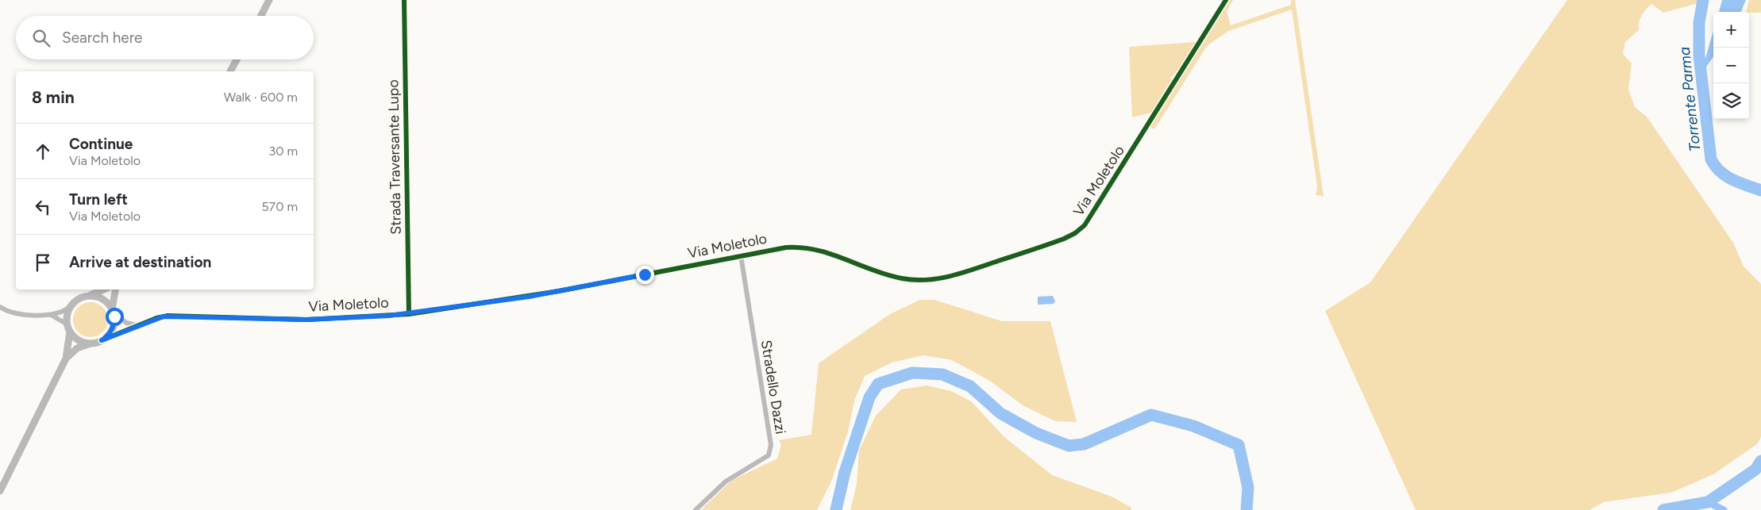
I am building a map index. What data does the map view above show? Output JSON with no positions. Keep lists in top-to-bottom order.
{
  "streets": {
    "street": ["Strada Traversante Lupo", "Via Moletolo", "Stradello Dazzi"]
  },
  "crossings": [
    ["Strada Traversante Lupo", "Via Moletolo"],
    ["Via Moletolo", "Stradello Dazzi"]
  ],
  "water": ["Torrente Parma"],
  "page": {
    "map_buttons": ["+", "−"],
    "search": "Search here",
    "heading": ["8 min", "Walk · 600 m"],
    "list": [
      ["Continue", "Via Moletolo", "30 m"],
      ["Turn left", "Via Moletolo", "570 m"],
      "Arrive at destination"
    ]
  }
}
